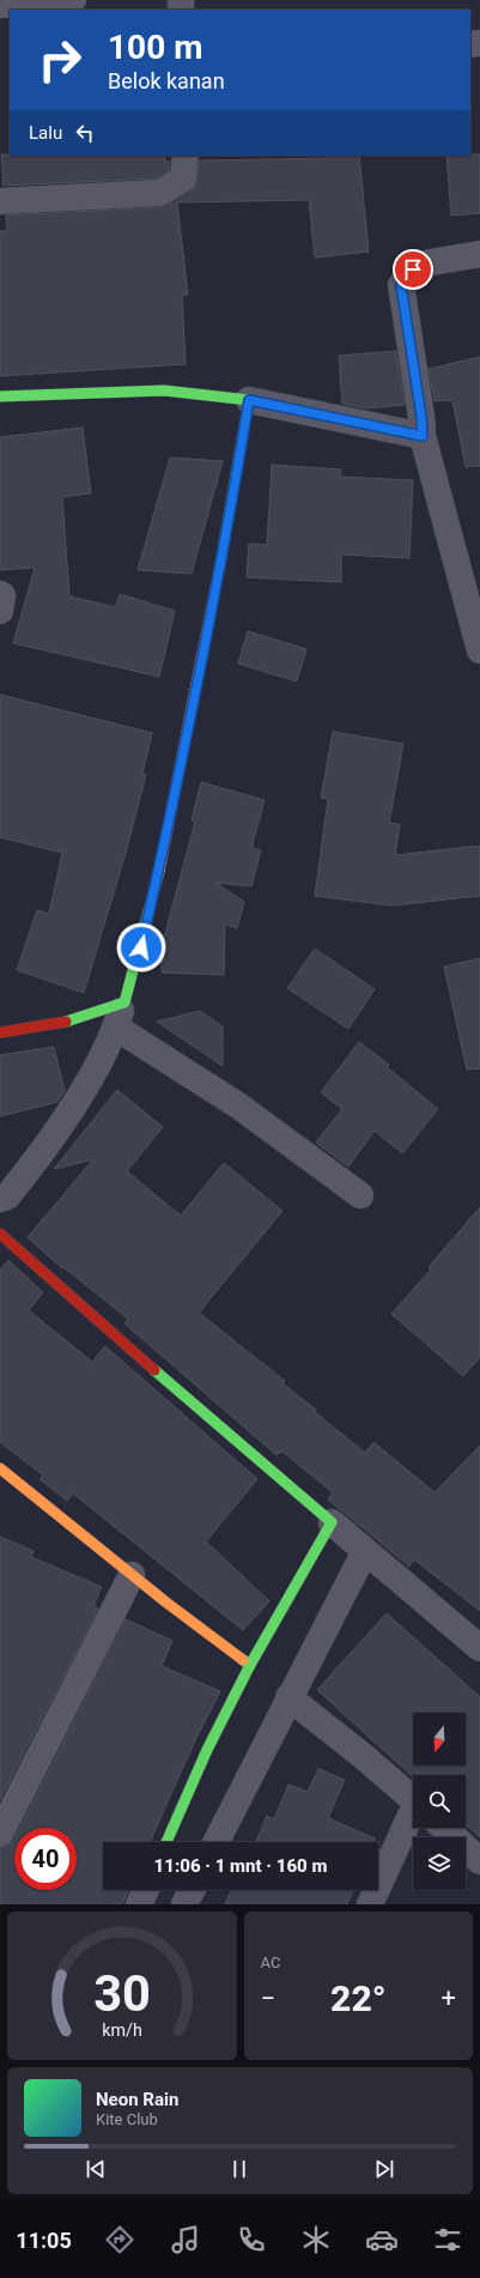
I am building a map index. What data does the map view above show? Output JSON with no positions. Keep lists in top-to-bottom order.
{
  "north": "bottom",
  "page": {
    "turn": ["100 m", "Belok kanan"],
    "then": "Lalu",
    "limit": "40",
    "trip": "11:06 · 1 mnt · 160 m",
    "tile": "AC",
    "heat": ["−", "22°", "+"],
    "song": ["Neon Rain", "Kite Club"],
    "tabs": "11:05",
    "gauge": ["30", "km/h"]
  }
}
